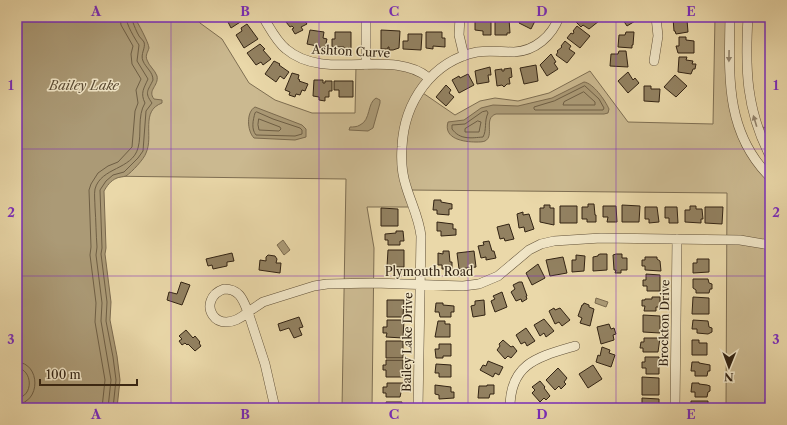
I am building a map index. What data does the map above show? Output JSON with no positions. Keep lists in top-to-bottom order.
{
  "streets": {
    "street": [
      "Ashton Curve",
      "Plymouth Road",
      "Brockton Drive",
      "Bailey Lake Drive"
    ]
  },
  "crossings": [
    ["Ashton Curve", "Bailey Lake Drive"],
    ["Plymouth Road", "Brockton Drive"],
    ["Plymouth Road", "Bailey Lake Drive"]
  ],
  "water": ["Bailey Lake"],
  "scale_bar": "100 m",
  "north": "bottom",
  "grid": {
    "columns": [
      "A",
      "B",
      "C",
      "D",
      "E"
    ],
    "rows": ["1", "2", "3"]
  }
}
